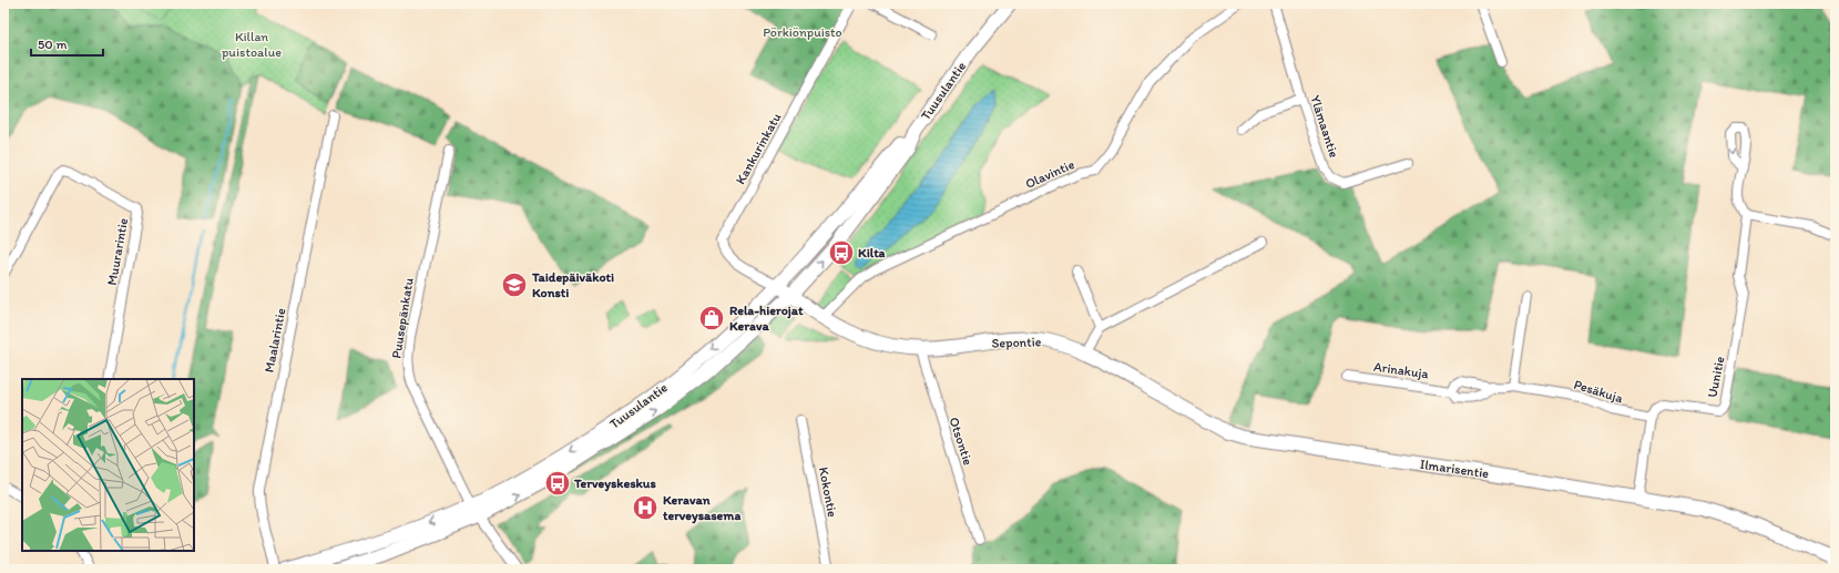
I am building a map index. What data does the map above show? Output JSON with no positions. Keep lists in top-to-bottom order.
{
  "streets": {
    "main road": ["Tuusulantie", "Sepontie", "Ilmarisentie"],
    "street": [
      "Ylämaantie",
      "Kankurinkatu",
      "Olavintie",
      "Muurarintie",
      "Puusepänkatu",
      "Maalarintie",
      "Arinakuja",
      "Uunitie",
      "Pesäkuja",
      "Otsontie",
      "Kokontie"
    ]
  },
  "crossings": [
    ["Tuusulantie", "Kankurinkatu"],
    ["Tuusulantie", "Puusepänkatu"],
    ["Tuusulantie", "Sepontie"],
    ["Kankurinkatu", "Sepontie"],
    ["Olavintie", "Sepontie"],
    ["Sepontie", "Otsontie"],
    ["Sepontie", "Ilmarisentie"],
    ["Arinakuja", "Pesäkuja"],
    ["Uunitie", "Pesäkuja"]
  ],
  "parks": ["Pörkiönpuisto", "Killan puistoalue"],
  "places": {
    "bus stop": ["Kilta", "Terveyskeskus"],
    "school or university": ["Taidepäiväkoti Konsti"],
    "shop": ["Rela-hierojat Kerava"],
    "hospital": ["Keravan terveysasema"]
  },
  "scale_bar": "50 m"
}
